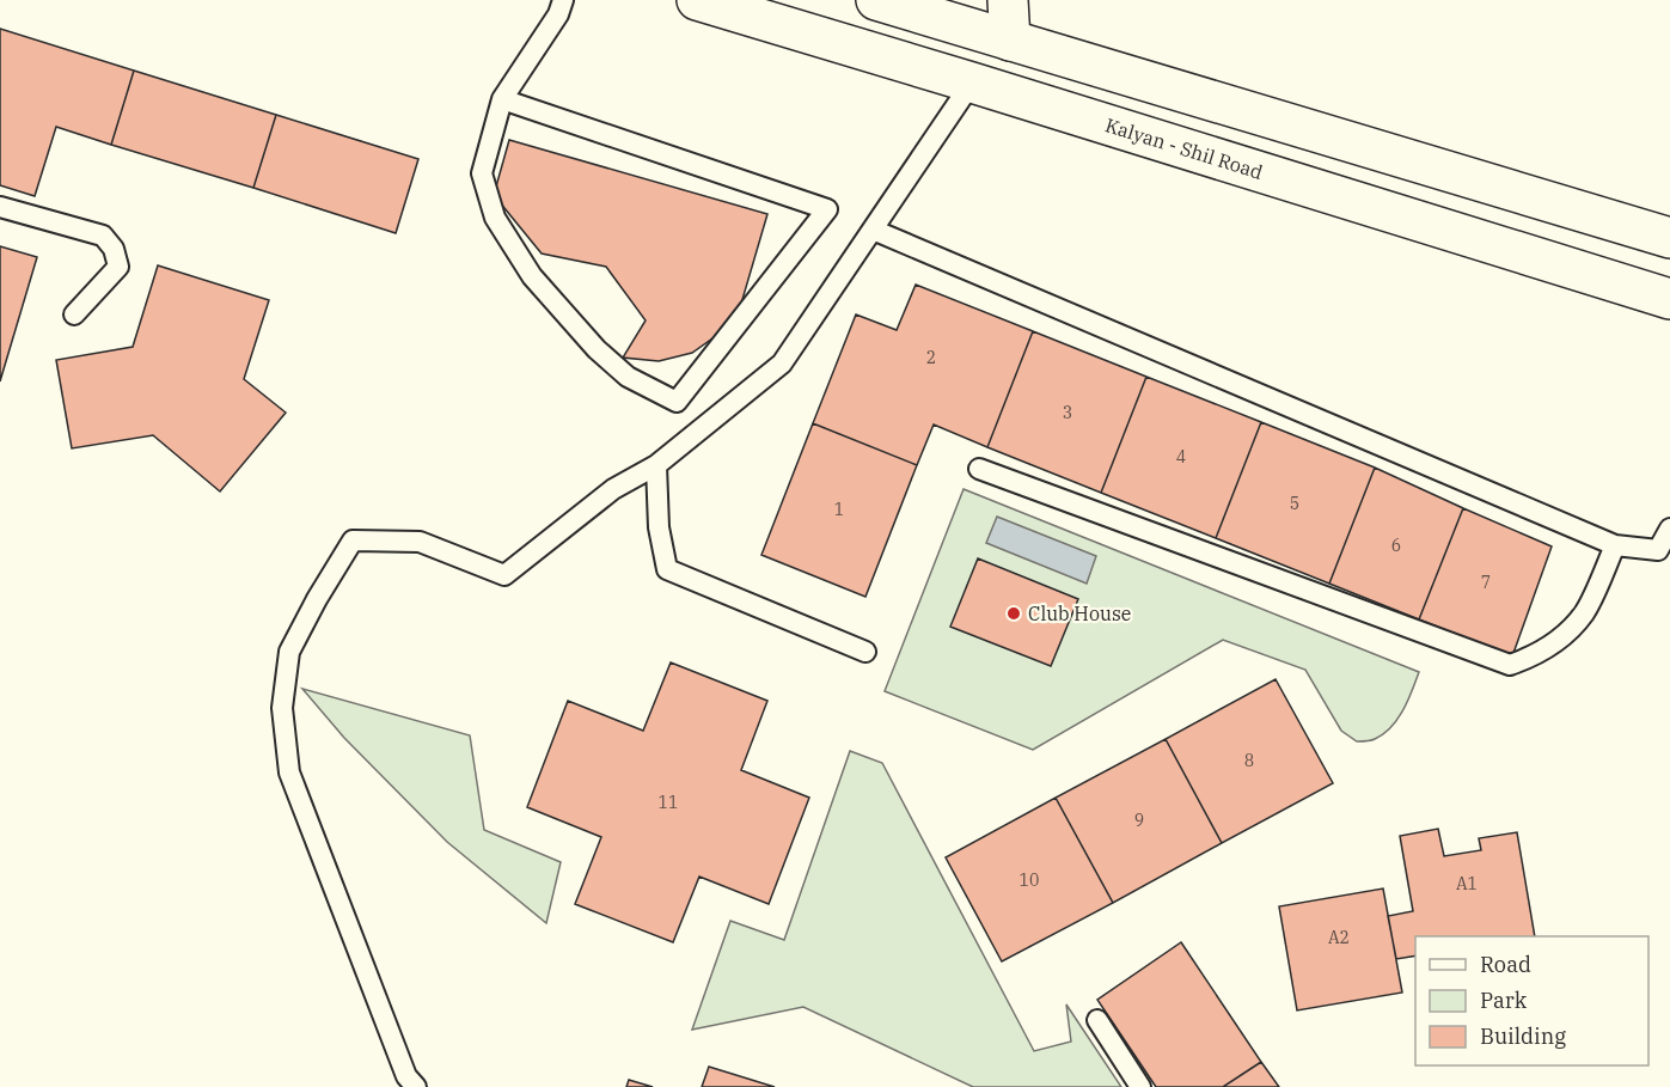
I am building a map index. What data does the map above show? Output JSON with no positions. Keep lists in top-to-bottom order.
{
  "streets": {
    "main road": ["Kalyan - Shil Road"]
  },
  "places": ["Club House"],
  "house_numbers": [
    "2",
    "3",
    "4",
    "5",
    "1",
    "6",
    "7",
    "8",
    "11",
    "9",
    "10",
    "A1",
    "A2"
  ],
  "legend": ["Road", "Park", "Building"]
}
